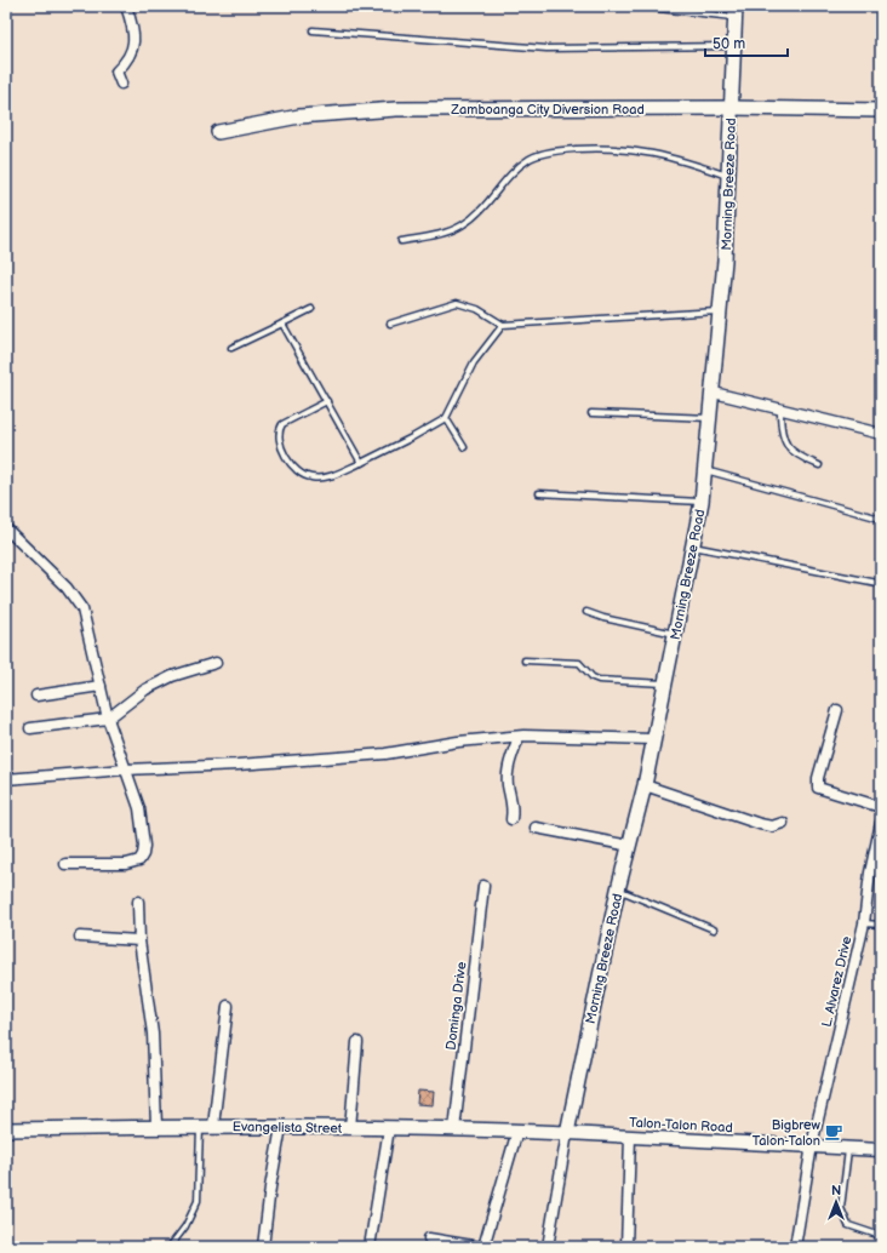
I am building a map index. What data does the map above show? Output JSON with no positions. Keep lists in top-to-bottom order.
{
  "streets": {
    "main road": ["Zamboanga City Diversion Road", "Morning Breeze Road", "Evangelista Street"],
    "street": ["L. Alvarez Drive", "Dominga Drive", "Talon-Talon Road"]
  },
  "crossings": [
    ["Zamboanga City Diversion Road", "Morning Breeze Road"],
    ["Morning Breeze Road", "Talon-Talon Road"],
    ["Morning Breeze Road", "Evangelista Street"],
    ["L. Alvarez Drive", "Talon-Talon Road"],
    ["Dominga Drive", "Evangelista Street"],
    ["Talon-Talon Road", "Evangelista Street"]
  ],
  "places": {
    "cafe": ["Bigbrew Talon-Talon"]
  },
  "scale_bar": "50 m",
  "north": "top"
}
